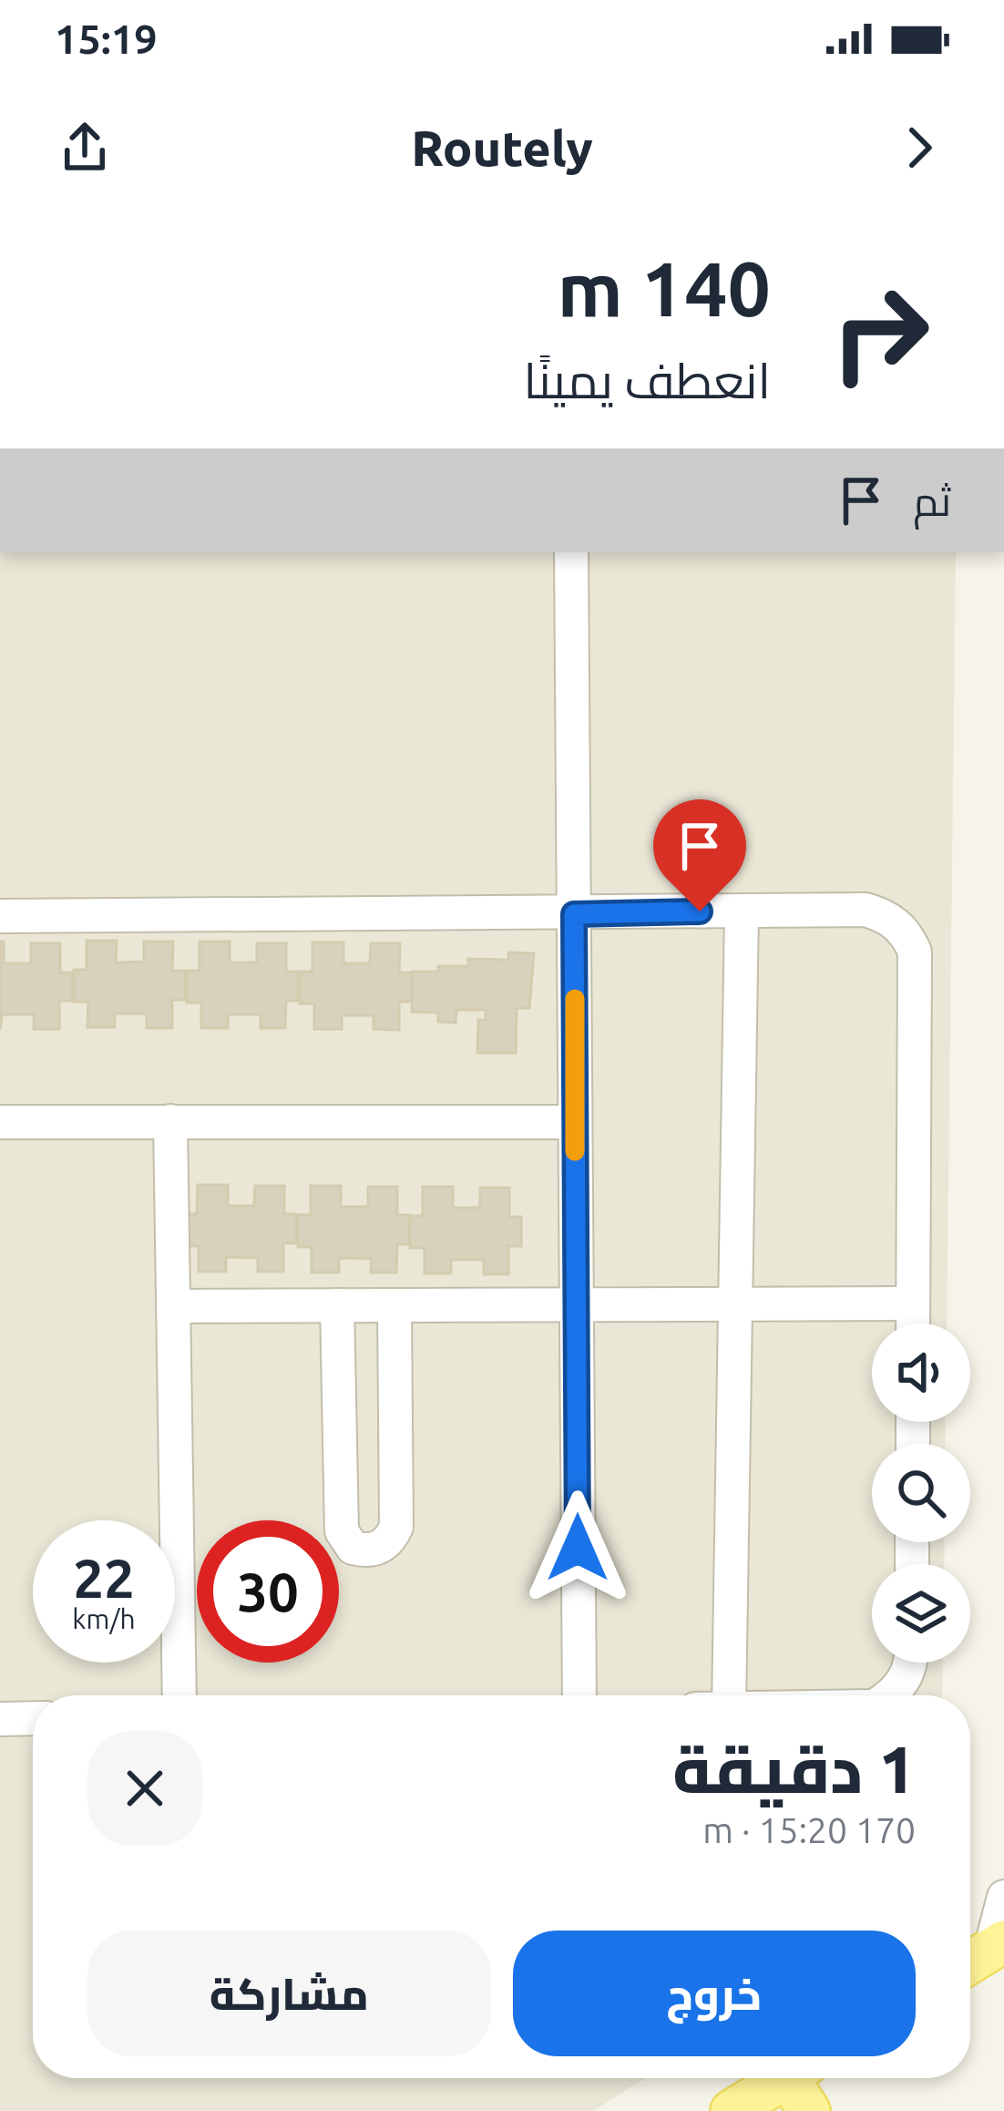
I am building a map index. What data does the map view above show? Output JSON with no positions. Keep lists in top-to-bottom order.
{
  "page": {
    "status": "15:19",
    "header": "Routely",
    "turn": ["140 m", "انعطف يمينًا"],
    "then": "ثم",
    "speed": "22 km/h",
    "limit": "30",
    "heading": ["1 دقيقة", "170 m · 15:20"],
    "buttons": ["خروج", "مشاركة"]
  }
}
